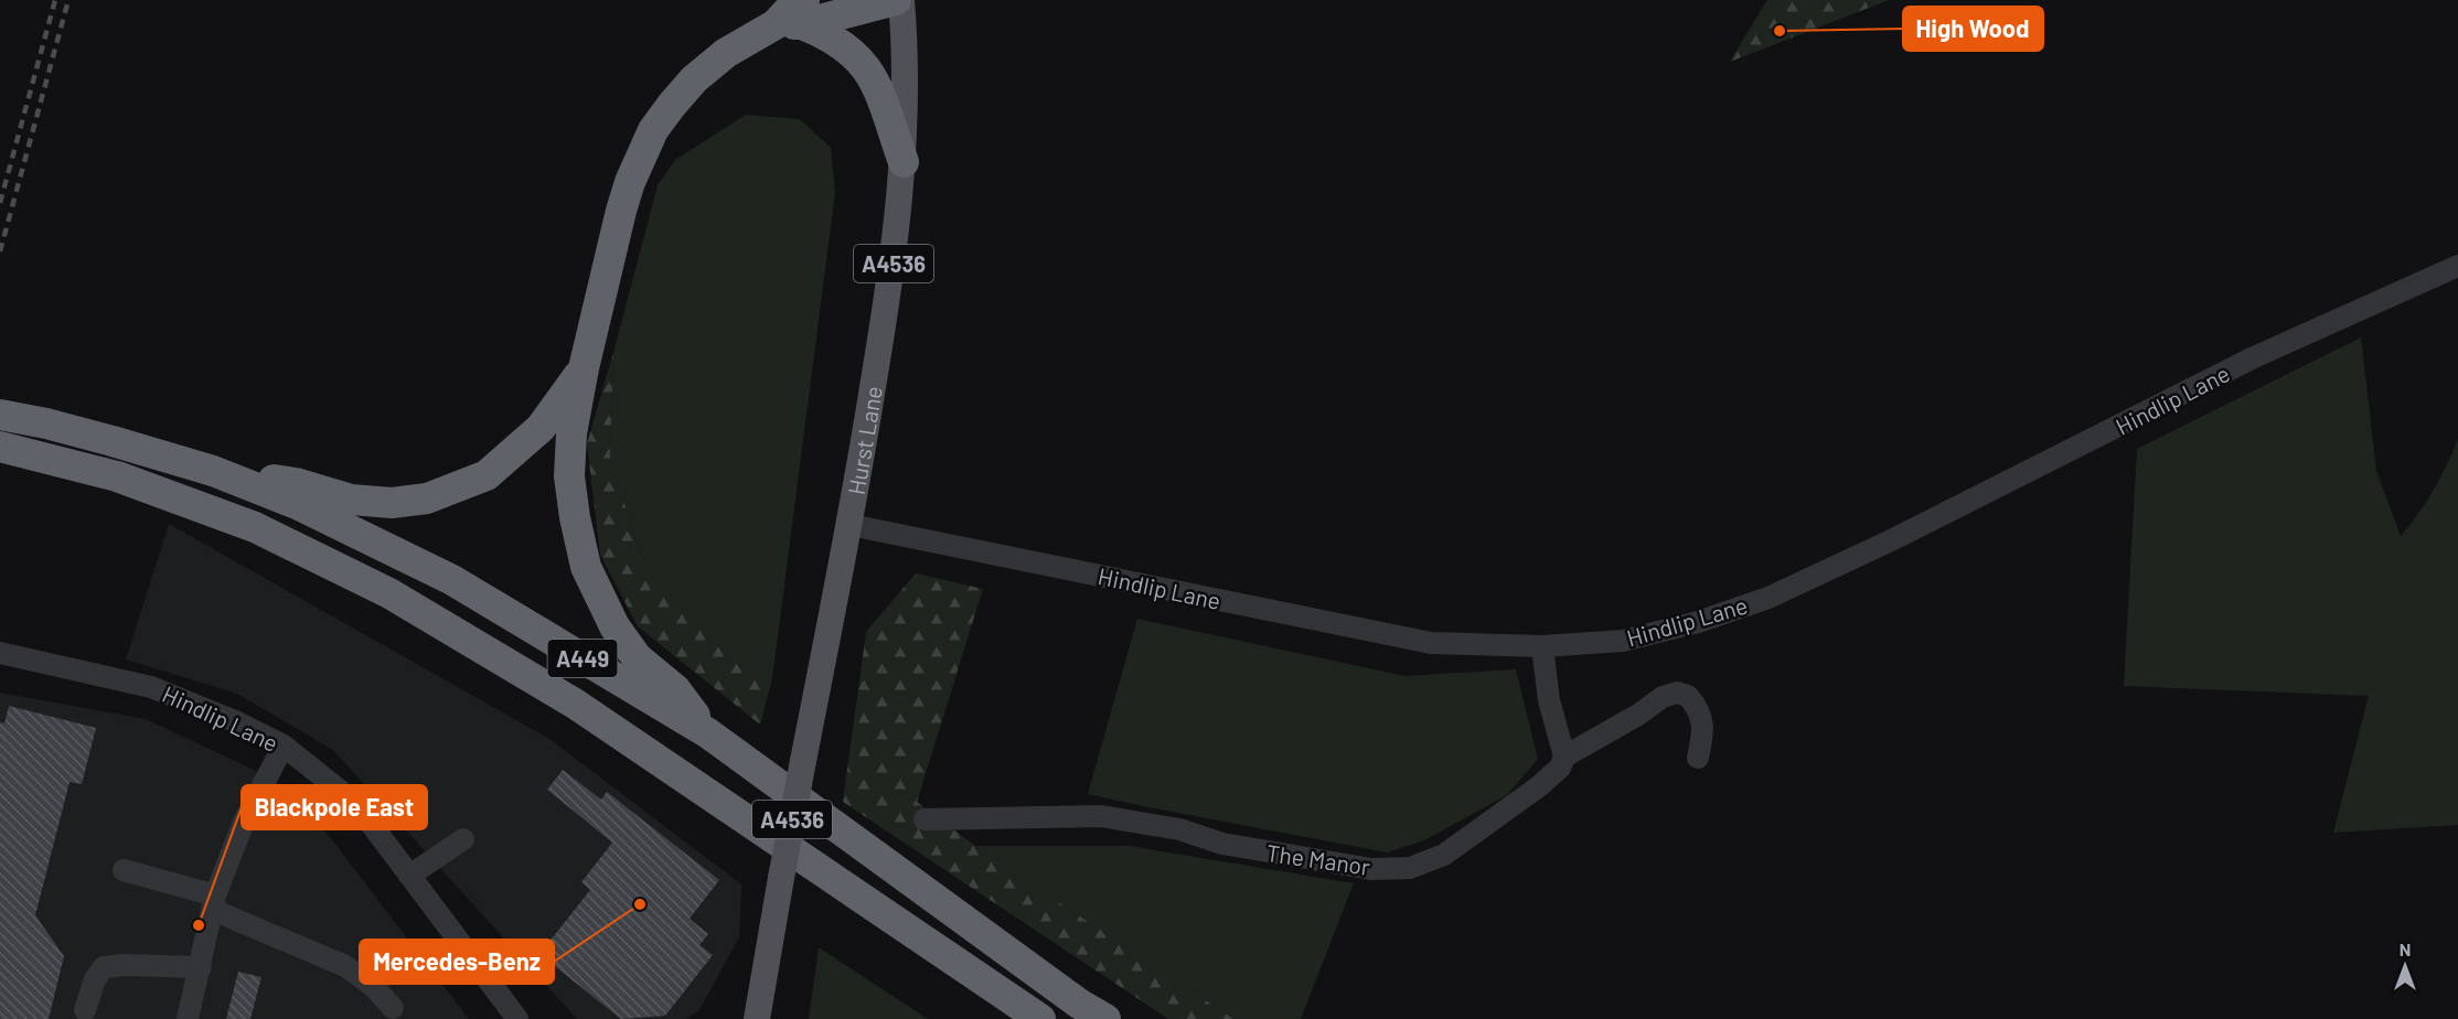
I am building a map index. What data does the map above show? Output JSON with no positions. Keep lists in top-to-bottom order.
{
  "streets": {
    "highway": ["A449"],
    "main road": ["A4536", "Hurst Lane"],
    "street": ["Hindlip Lane", "The Manor"]
  },
  "crossings": [
    ["Hindlip Lane", "Hurst Lane"]
  ],
  "places": ["High Wood", "Mercedes-Benz", "Blackpole East"],
  "north": "top"
}
